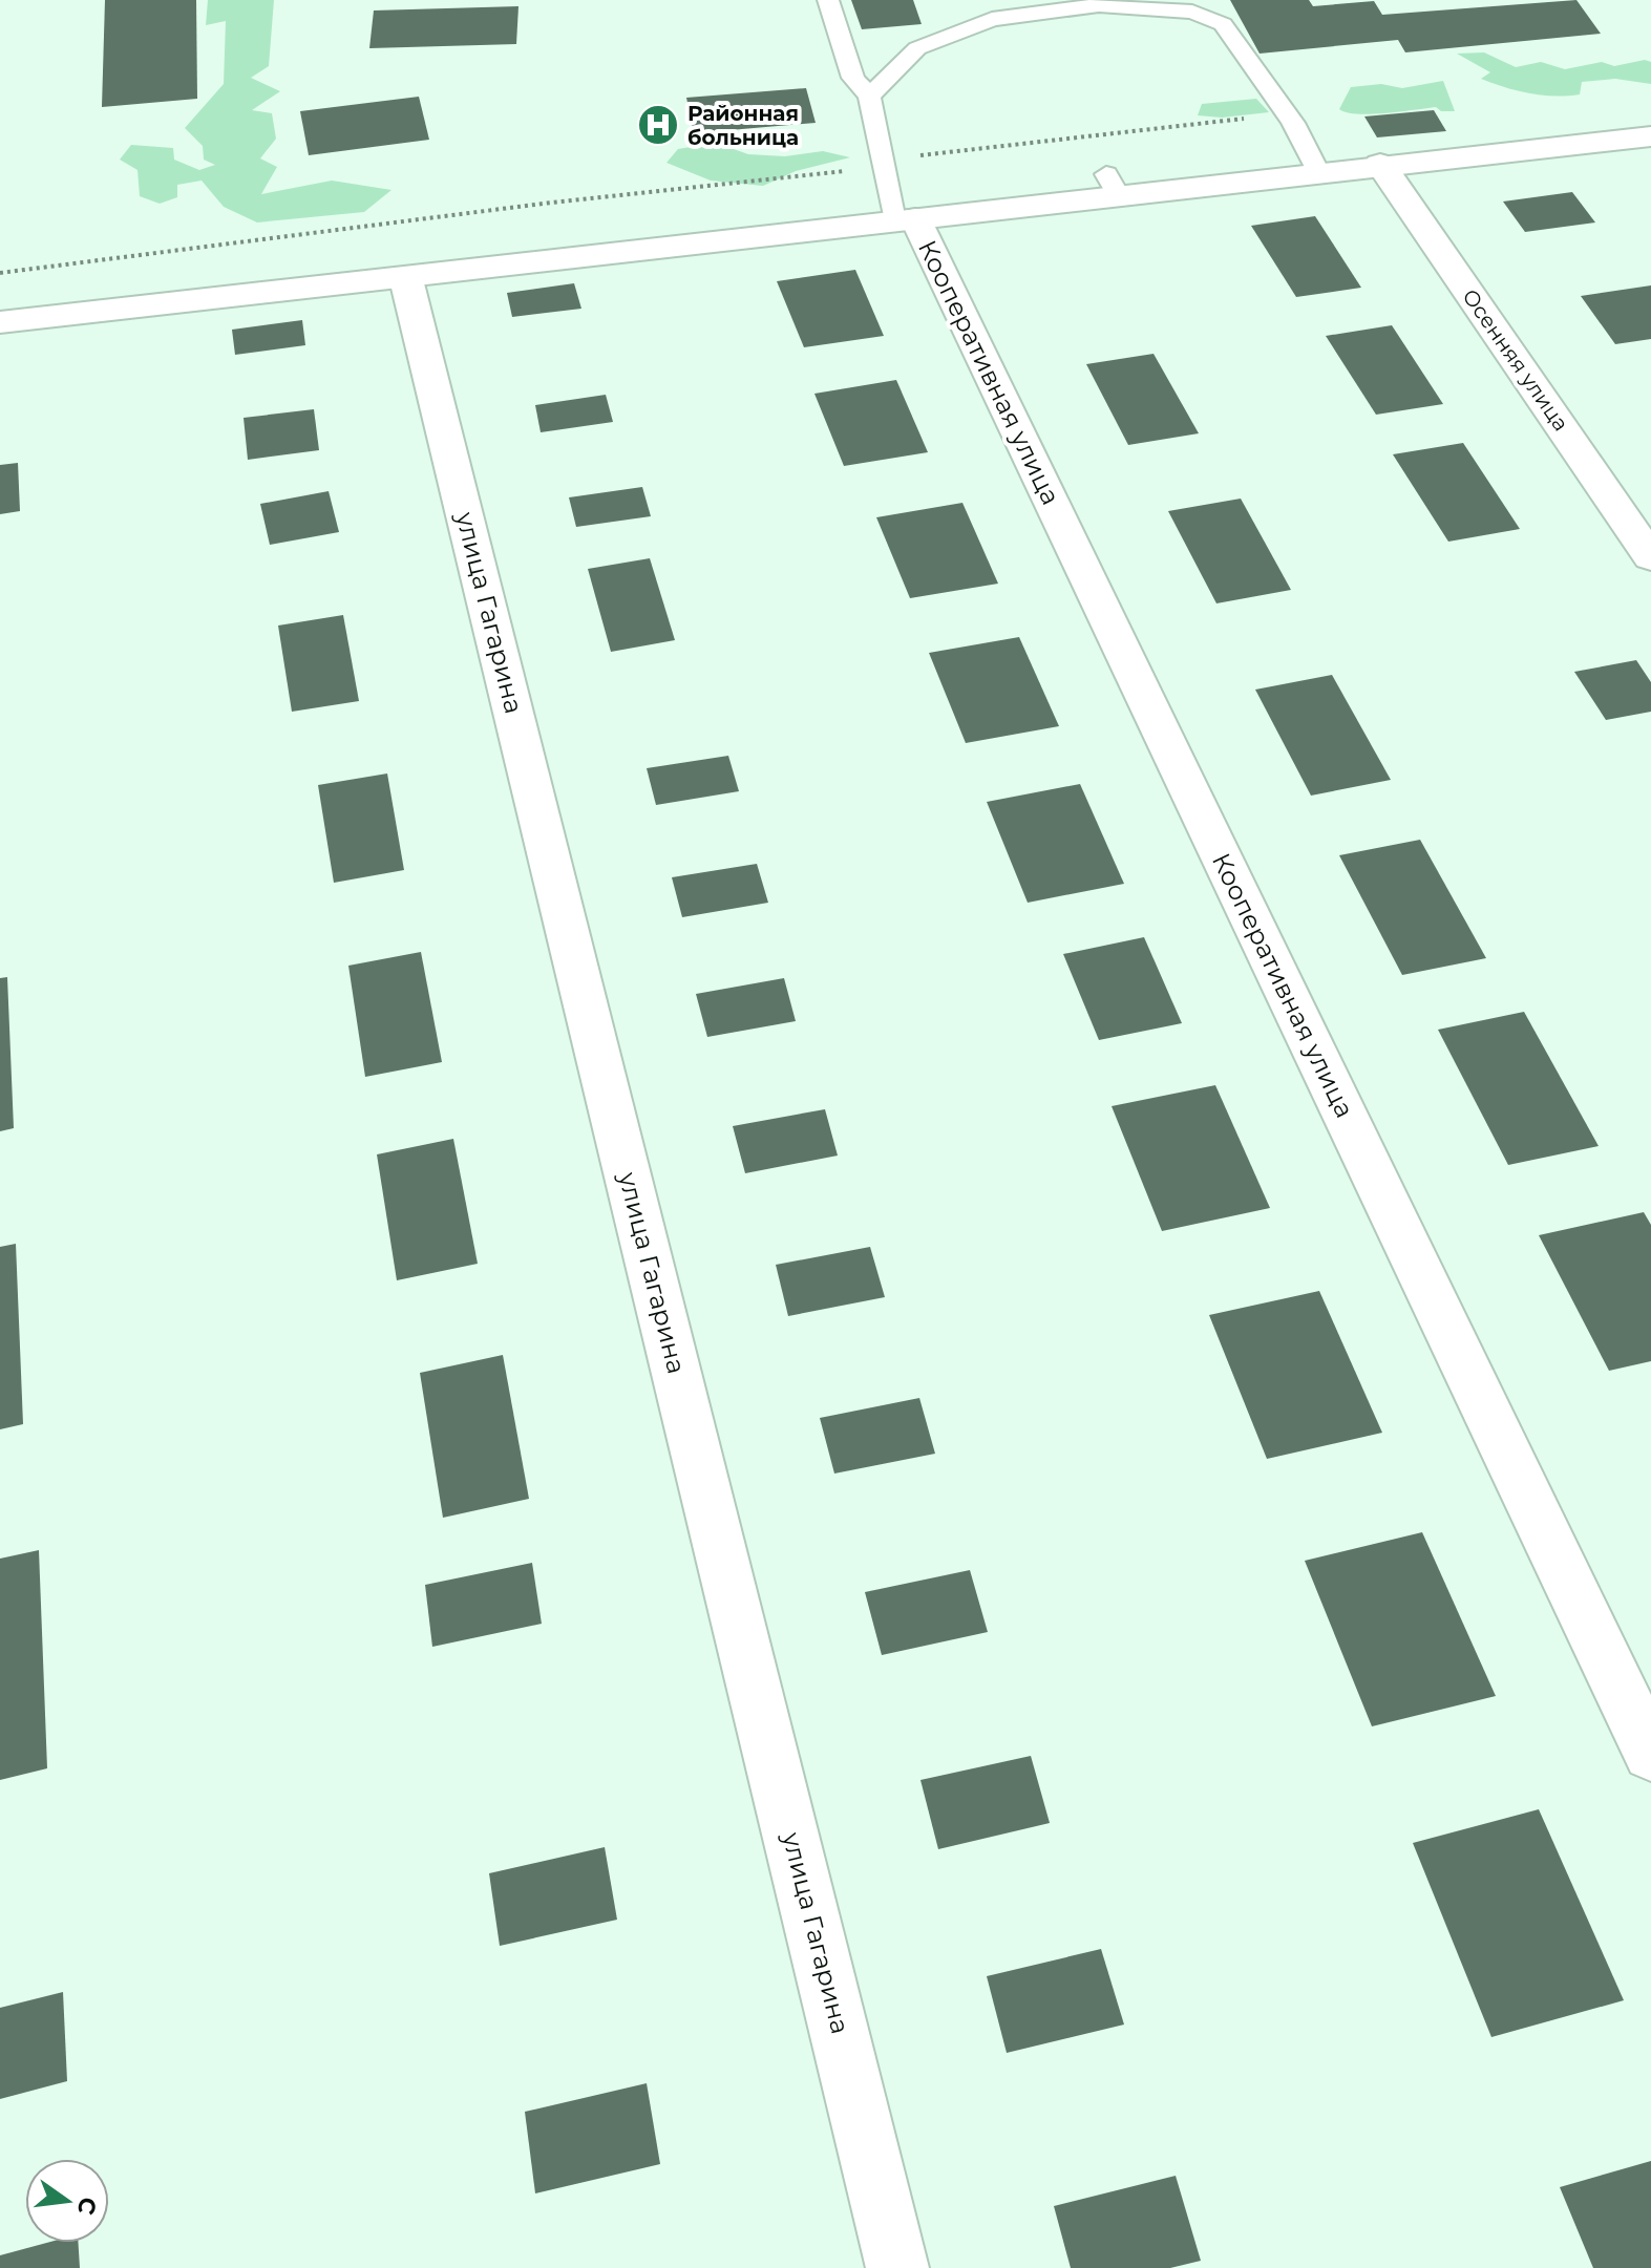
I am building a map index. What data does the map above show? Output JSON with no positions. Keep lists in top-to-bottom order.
{
  "streets": {
    "street": ["Осенняя улица", "Кооперативная улица", "улица Гагарина"]
  },
  "places": {
    "hospital": ["Районная больница"]
  },
  "north": "right"
}
